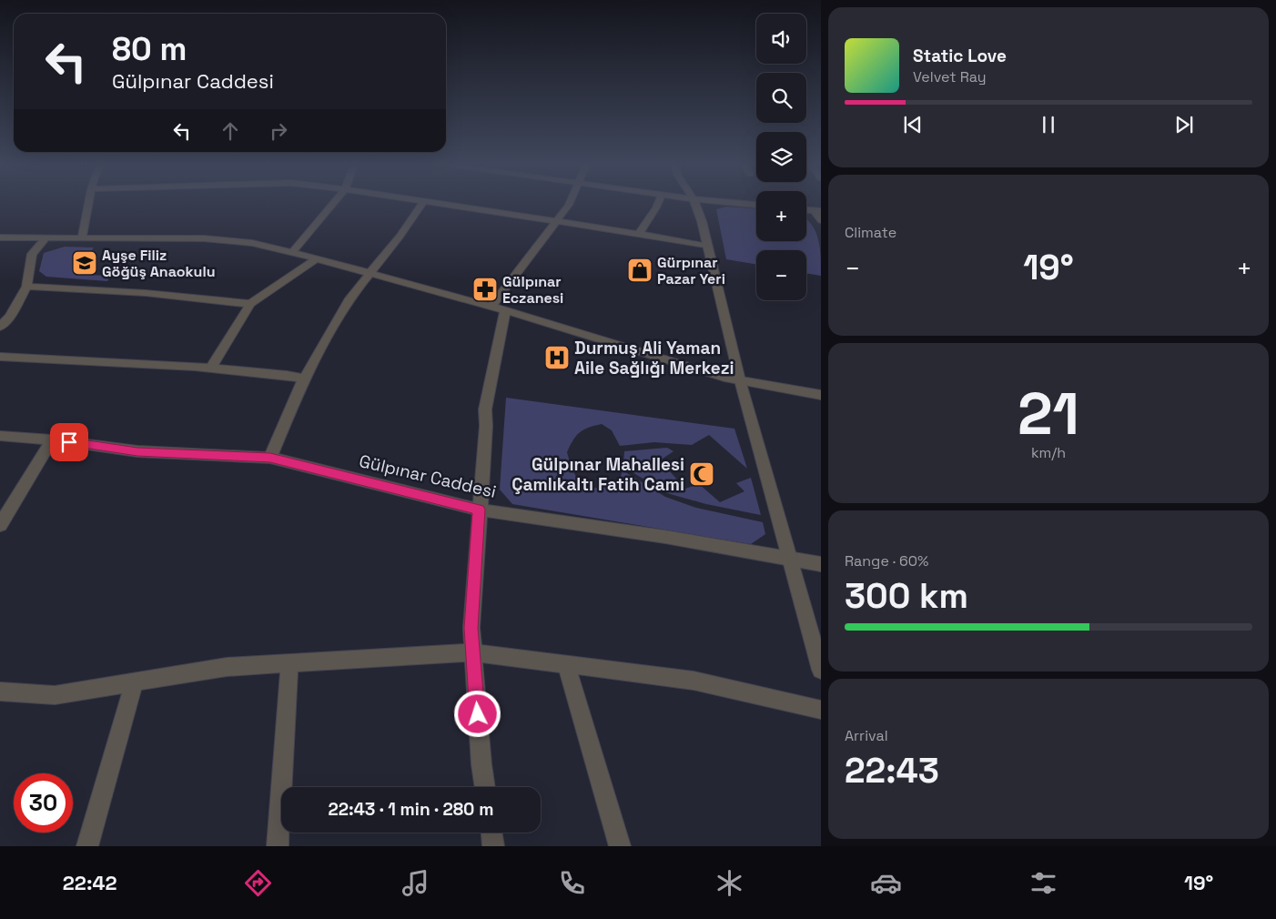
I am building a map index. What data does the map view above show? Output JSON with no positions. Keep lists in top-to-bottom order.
{
  "streets": {
    "street": ["Gülpınar Caddesi"]
  },
  "places": {
    "school or university": ["Ayşe Filiz Göğüş Anaokulu"],
    "shop": ["Gürpınar Pazar Yeri"],
    "pharmacy": ["Gülpınar Eczanesi"],
    "hospital": ["Durmuş Ali Yaman Aile Sağlığı Merkezi"],
    "mosque": ["Gülpınar Mahallesi Çamlıkaltı Fatih Cami"]
  },
  "page": {
    "map_buttons": ["+", "−"],
    "turn": ["80 m", "Gülpınar Caddesi"],
    "song": ["Static Love", "Velvet Ray"],
    "tile": [
      "Climate",
      ["21", "km/h"],
      ["Range · 60%", "300 km"],
      ["Arrival", "22:43"]
    ],
    "heat": ["−", "19°", "+"],
    "limit": "30",
    "trip": "22:43 · 1 min · 280 m",
    "tabs": ["22:42", "19°"]
  }
}
